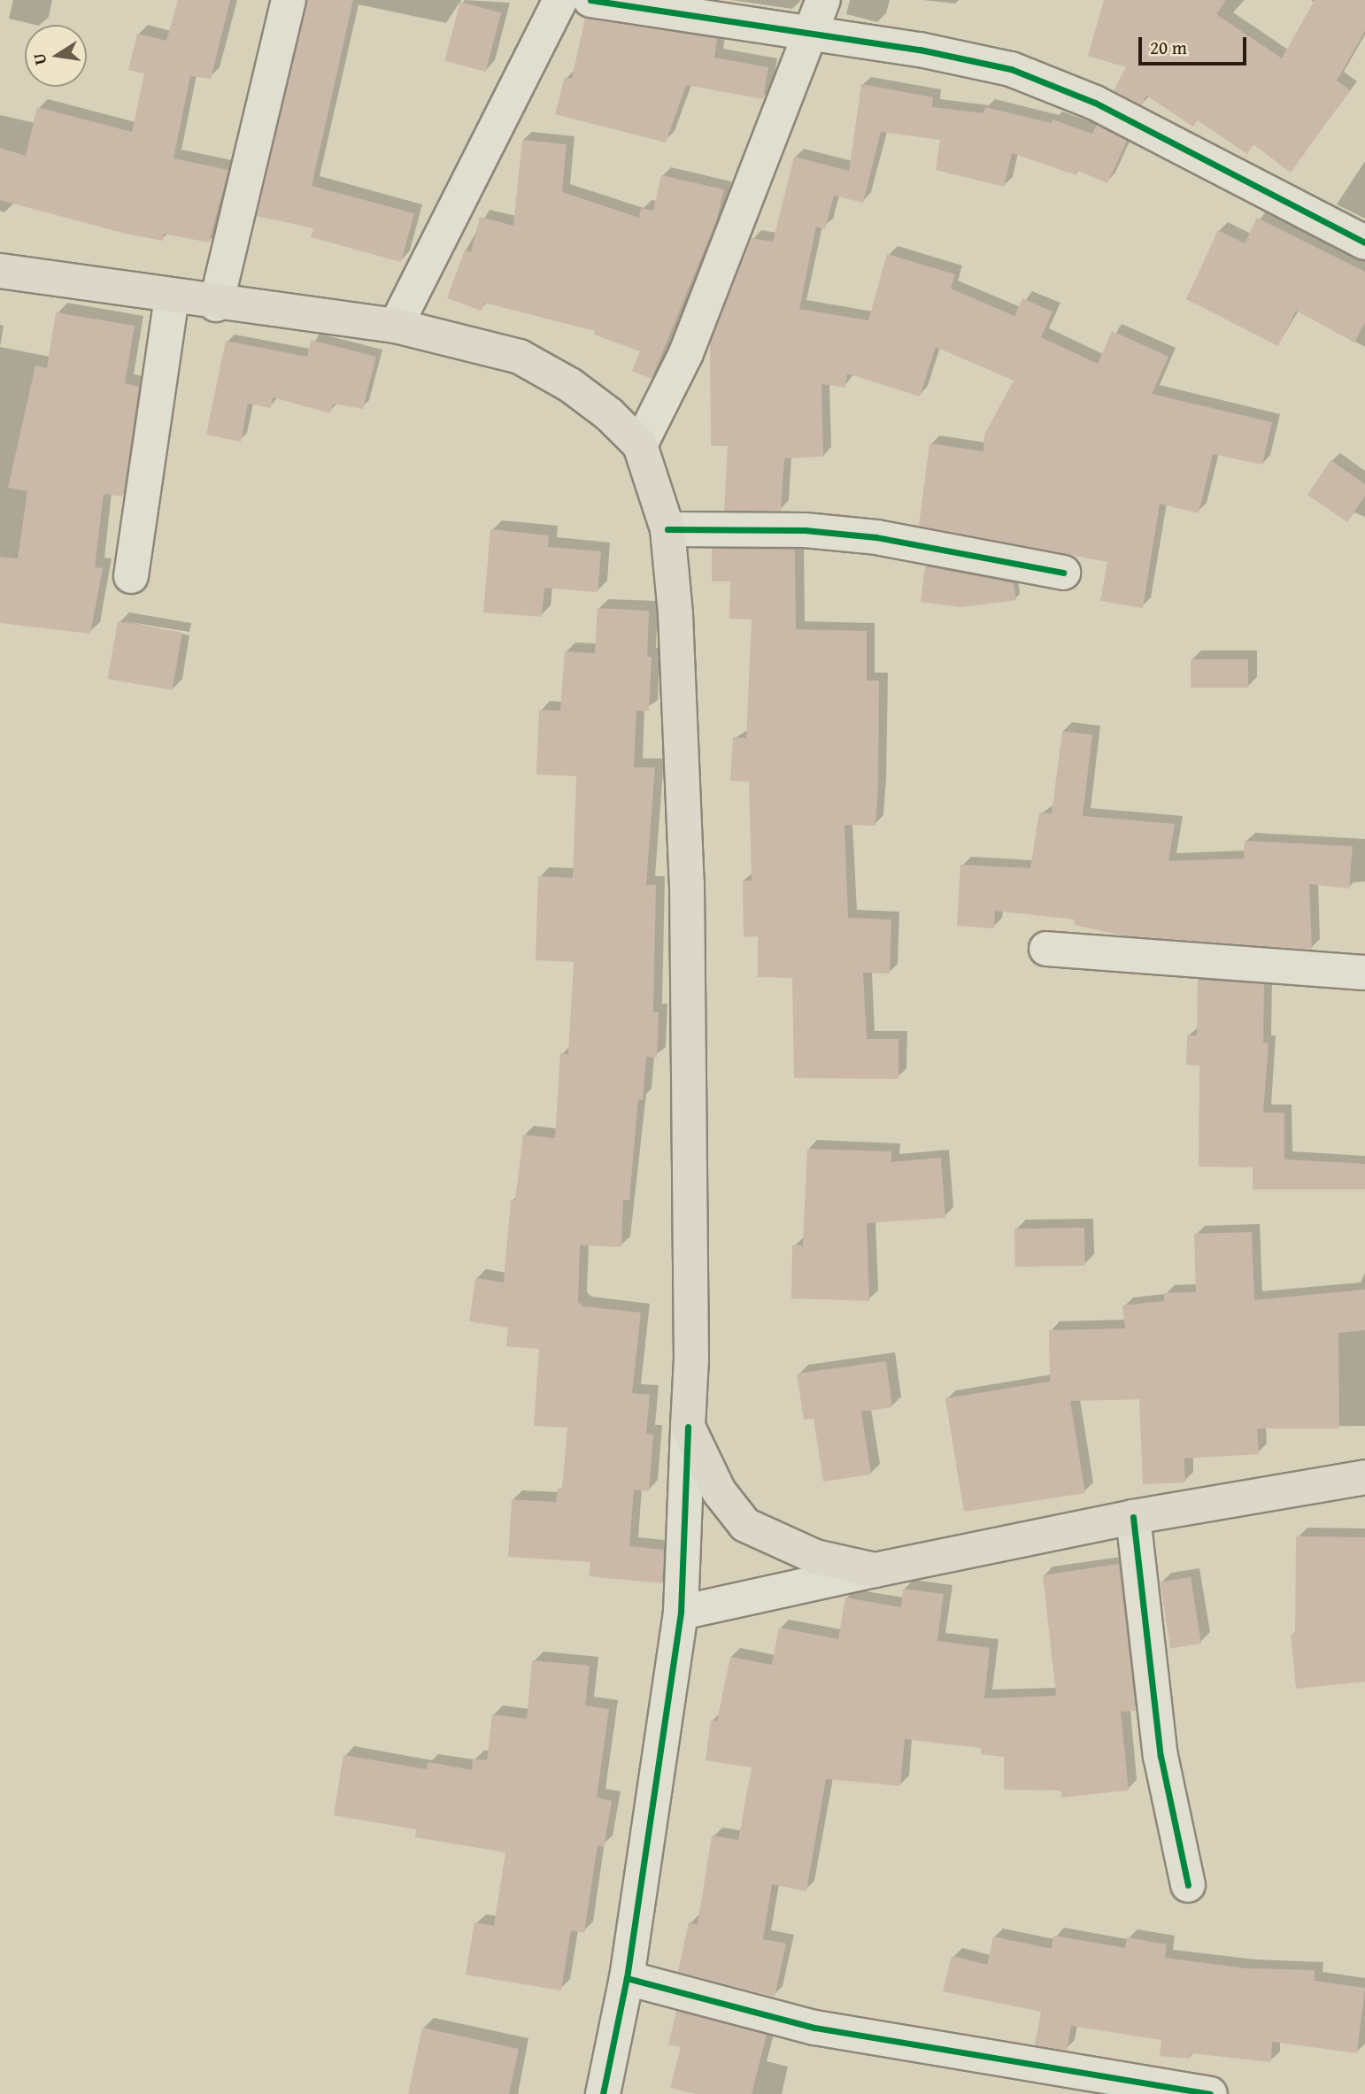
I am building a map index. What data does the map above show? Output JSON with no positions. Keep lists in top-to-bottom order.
{
  "scale_bar": "20 m",
  "north": "left"
}
